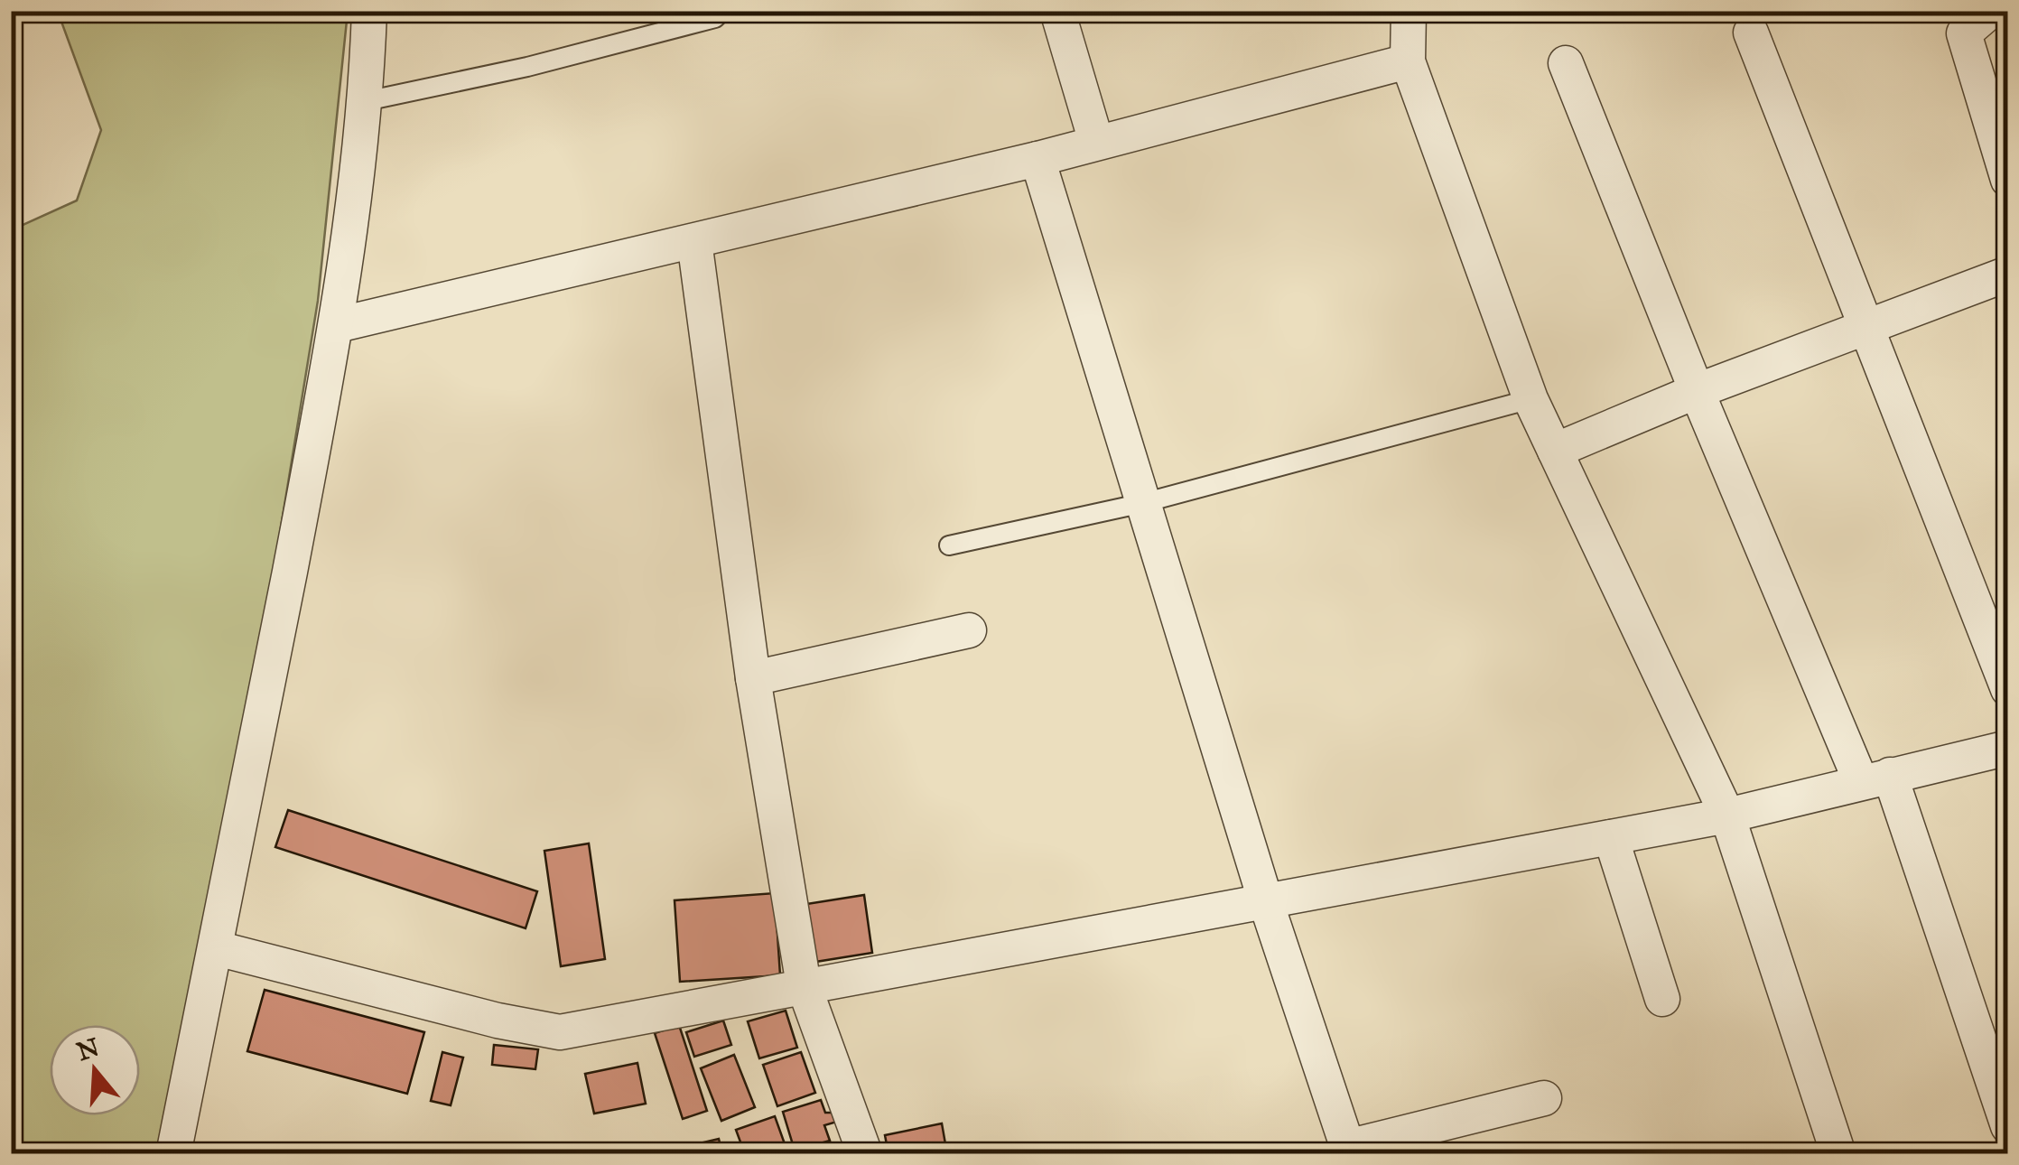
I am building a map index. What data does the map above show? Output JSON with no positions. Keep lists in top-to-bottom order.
{
  "north": "top"
}
